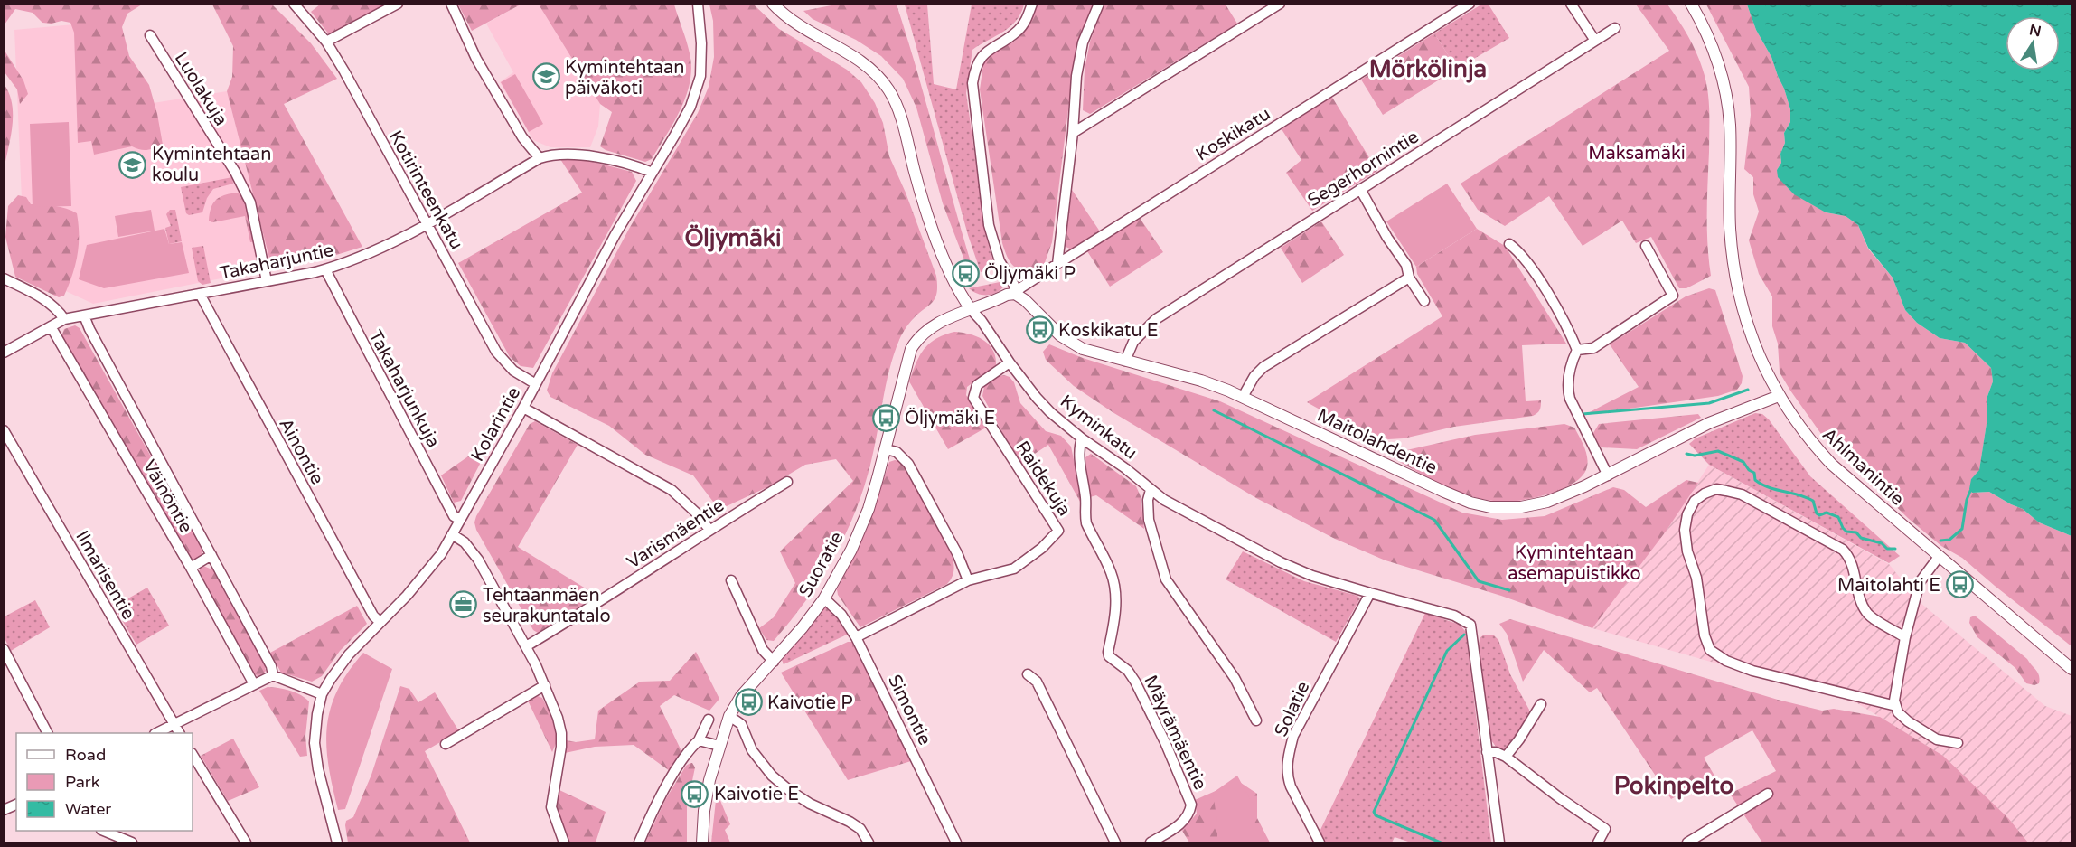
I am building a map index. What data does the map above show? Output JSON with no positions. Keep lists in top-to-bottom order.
{
  "streets": {
    "street": [
      "Luolakuja",
      "Koskikatu",
      "Segerhornintie",
      "Kotirinteenkatu",
      "Takaharjuntie",
      "Takaharjunkuja",
      "Kolarintie",
      "Kyminkatu",
      "Maitolahdentie",
      "Ainontie",
      "Ahlmanintie",
      "Raidekuja",
      "Väinöntie",
      "Varismäentie",
      "Suoratie",
      "Ilmarisentie",
      "Solatie",
      "Simontie",
      "Mäyrämäentie"
    ]
  },
  "crossings": [
    ["Luolakuja", "Takaharjuntie"],
    ["Koskikatu", "Maitolahdentie"],
    ["Segerhornintie", "Maitolahdentie"],
    ["Kotirinteenkatu", "Takaharjuntie"],
    ["Kotirinteenkatu", "Kolarintie"],
    ["Takaharjuntie", "Takaharjunkuja"],
    ["Takaharjuntie", "Kolarintie"],
    ["Takaharjuntie", "Ainontie"],
    ["Takaharjuntie", "Väinöntie"],
    ["Takaharjunkuja", "Kolarintie"],
    ["Kolarintie", "Ainontie"],
    ["Kyminkatu", "Raidekuja"],
    ["Kyminkatu", "Suoratie"],
    ["Kyminkatu", "Solatie"],
    ["Kyminkatu", "Mäyrämäentie"],
    ["Maitolahdentie", "Ahlmanintie"],
    ["Suoratie", "Simontie"]
  ],
  "districts": ["Mörkölinja", "Öljymäki", "Pokinpelto"],
  "parks": ["Maksamäki", "Kymintehtaan asemapuistikko"],
  "places": {
    "school or university": ["Kymintehtaan päiväkoti", "Kymintehtaan koulu"],
    "bus stop": [
      "Öljymäki P",
      "Koskikatu E",
      "Öljymäki E",
      "Maitolahti E",
      "Kaivotie P",
      "Kaivotie E"
    ],
    "office": ["Tehtaanmäen seurakuntatalo"]
  },
  "legend": ["Road", "Park", "Water"],
  "north": "top"
}
